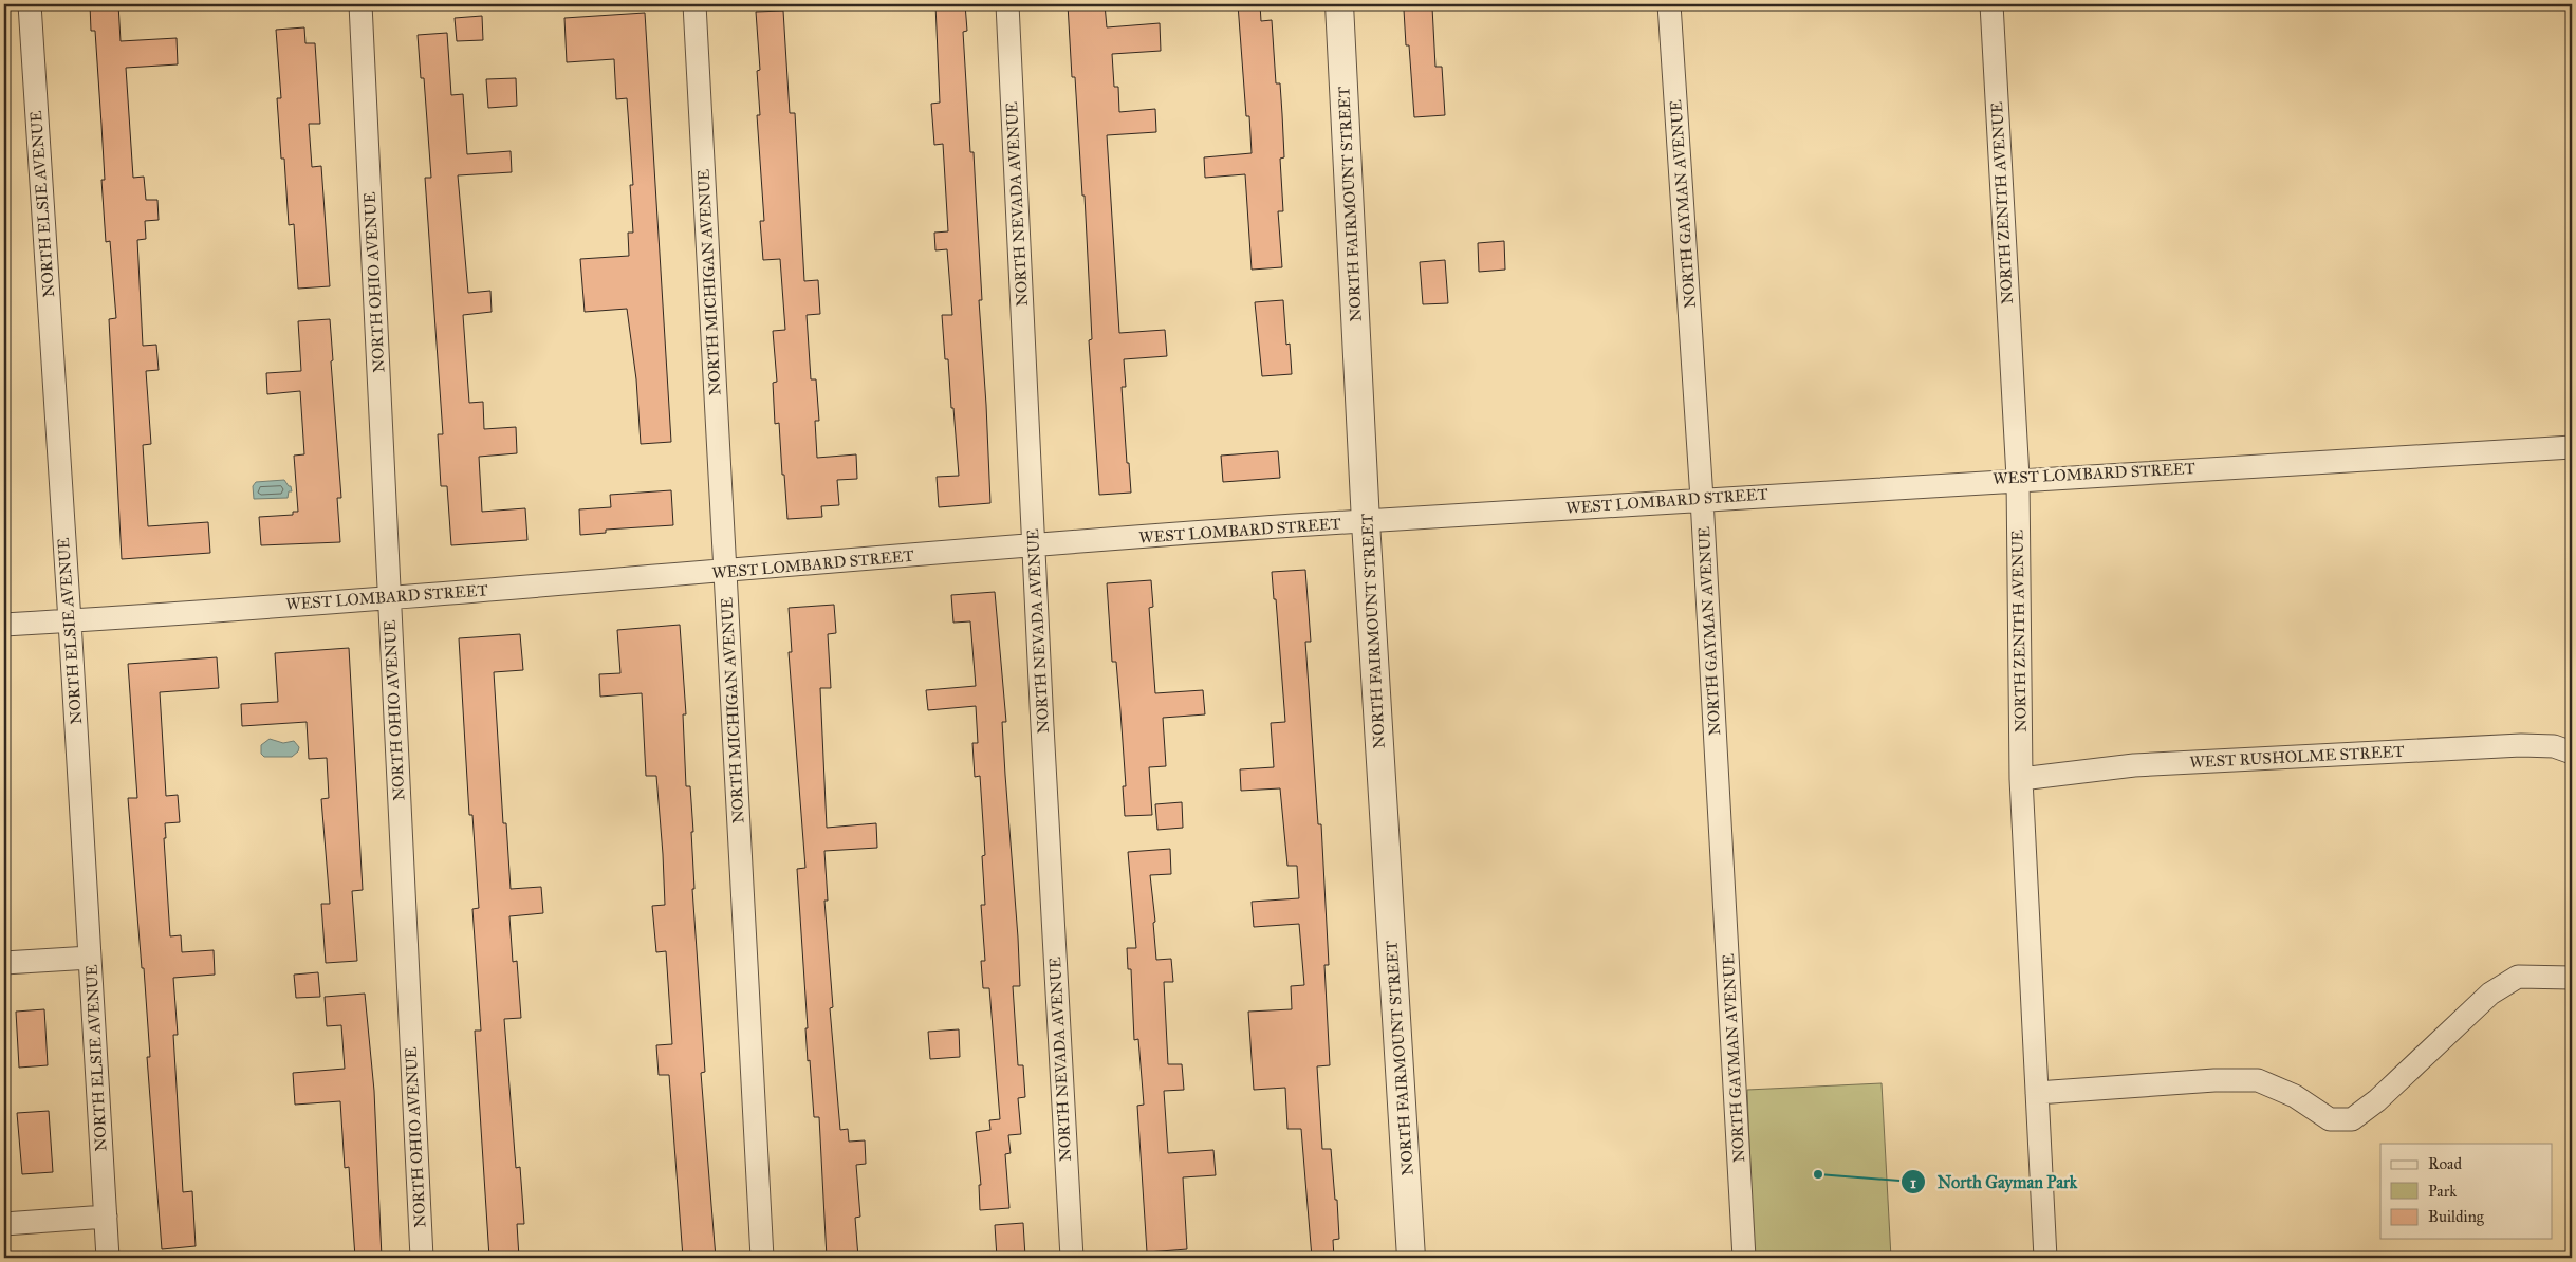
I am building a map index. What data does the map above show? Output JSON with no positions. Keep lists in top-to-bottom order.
{
  "streets": {
    "street": [
      "NORTH ZENITH AVENUE",
      "NORTH ELSIE AVENUE",
      "NORTH NEVADA AVENUE",
      "NORTH FAIRMOUNT STREET",
      "NORTH GAYMAN AVENUE",
      "NORTH OHIO AVENUE",
      "NORTH MICHIGAN AVENUE",
      "WEST LOMBARD STREET",
      "WEST RUSHOLME STREET"
    ]
  },
  "crossings": [
    ["NORTH ZENITH AVENUE", "WEST LOMBARD STREET"],
    ["NORTH ZENITH AVENUE", "WEST RUSHOLME STREET"],
    ["NORTH ELSIE AVENUE", "WEST LOMBARD STREET"],
    ["NORTH NEVADA AVENUE", "WEST LOMBARD STREET"],
    ["NORTH FAIRMOUNT STREET", "WEST LOMBARD STREET"],
    ["NORTH GAYMAN AVENUE", "WEST LOMBARD STREET"],
    ["NORTH OHIO AVENUE", "WEST LOMBARD STREET"],
    ["NORTH MICHIGAN AVENUE", "WEST LOMBARD STREET"]
  ],
  "places": ["North Gayman Park"],
  "legend": ["Road", "Park", "Building"]
}
